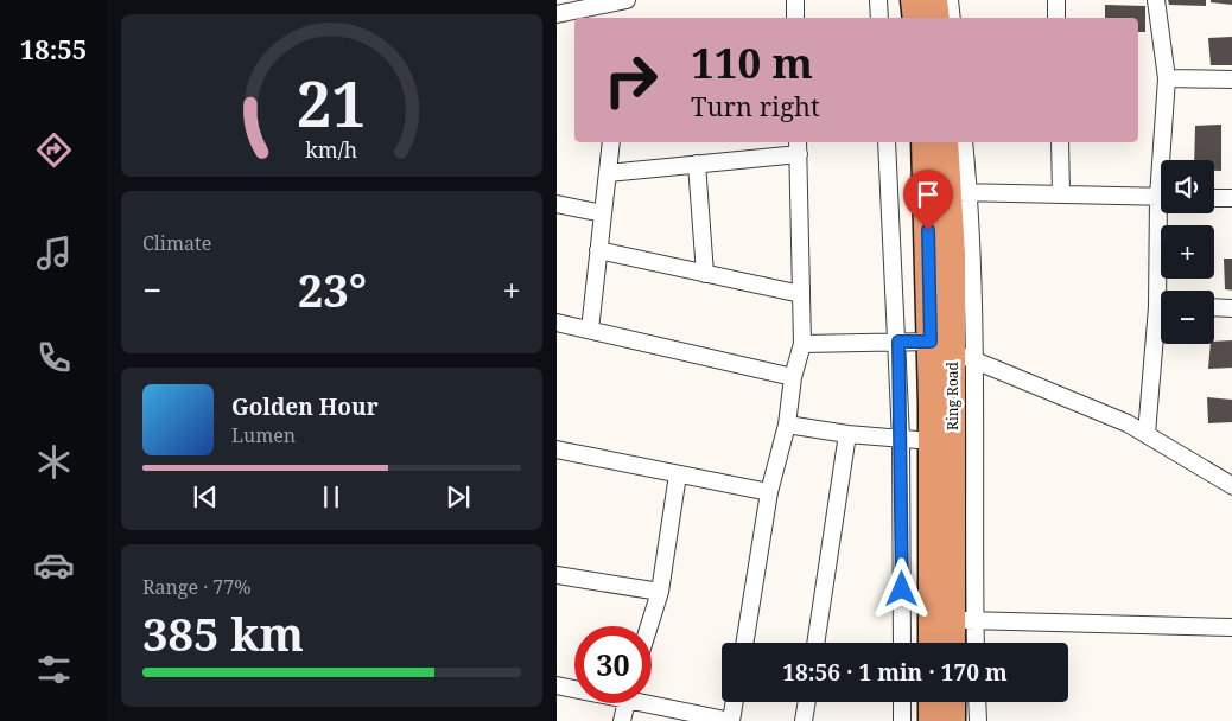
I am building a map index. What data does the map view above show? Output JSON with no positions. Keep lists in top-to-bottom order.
{
  "streets": {
    "highway": ["Ring Road"]
  },
  "page": {
    "tabs": "18:55",
    "turn": ["110 m", "Turn right"],
    "map_buttons": ["+", "−"],
    "tile": [
      "Climate",
      ["Range · 77%", "385 km"]
    ],
    "heat": ["−", "23°", "+"],
    "song": ["Golden Hour", "Lumen"],
    "limit": "30",
    "trip": "18:56 · 1 min · 170 m",
    "gauge": ["21", "km/h"]
  }
}
